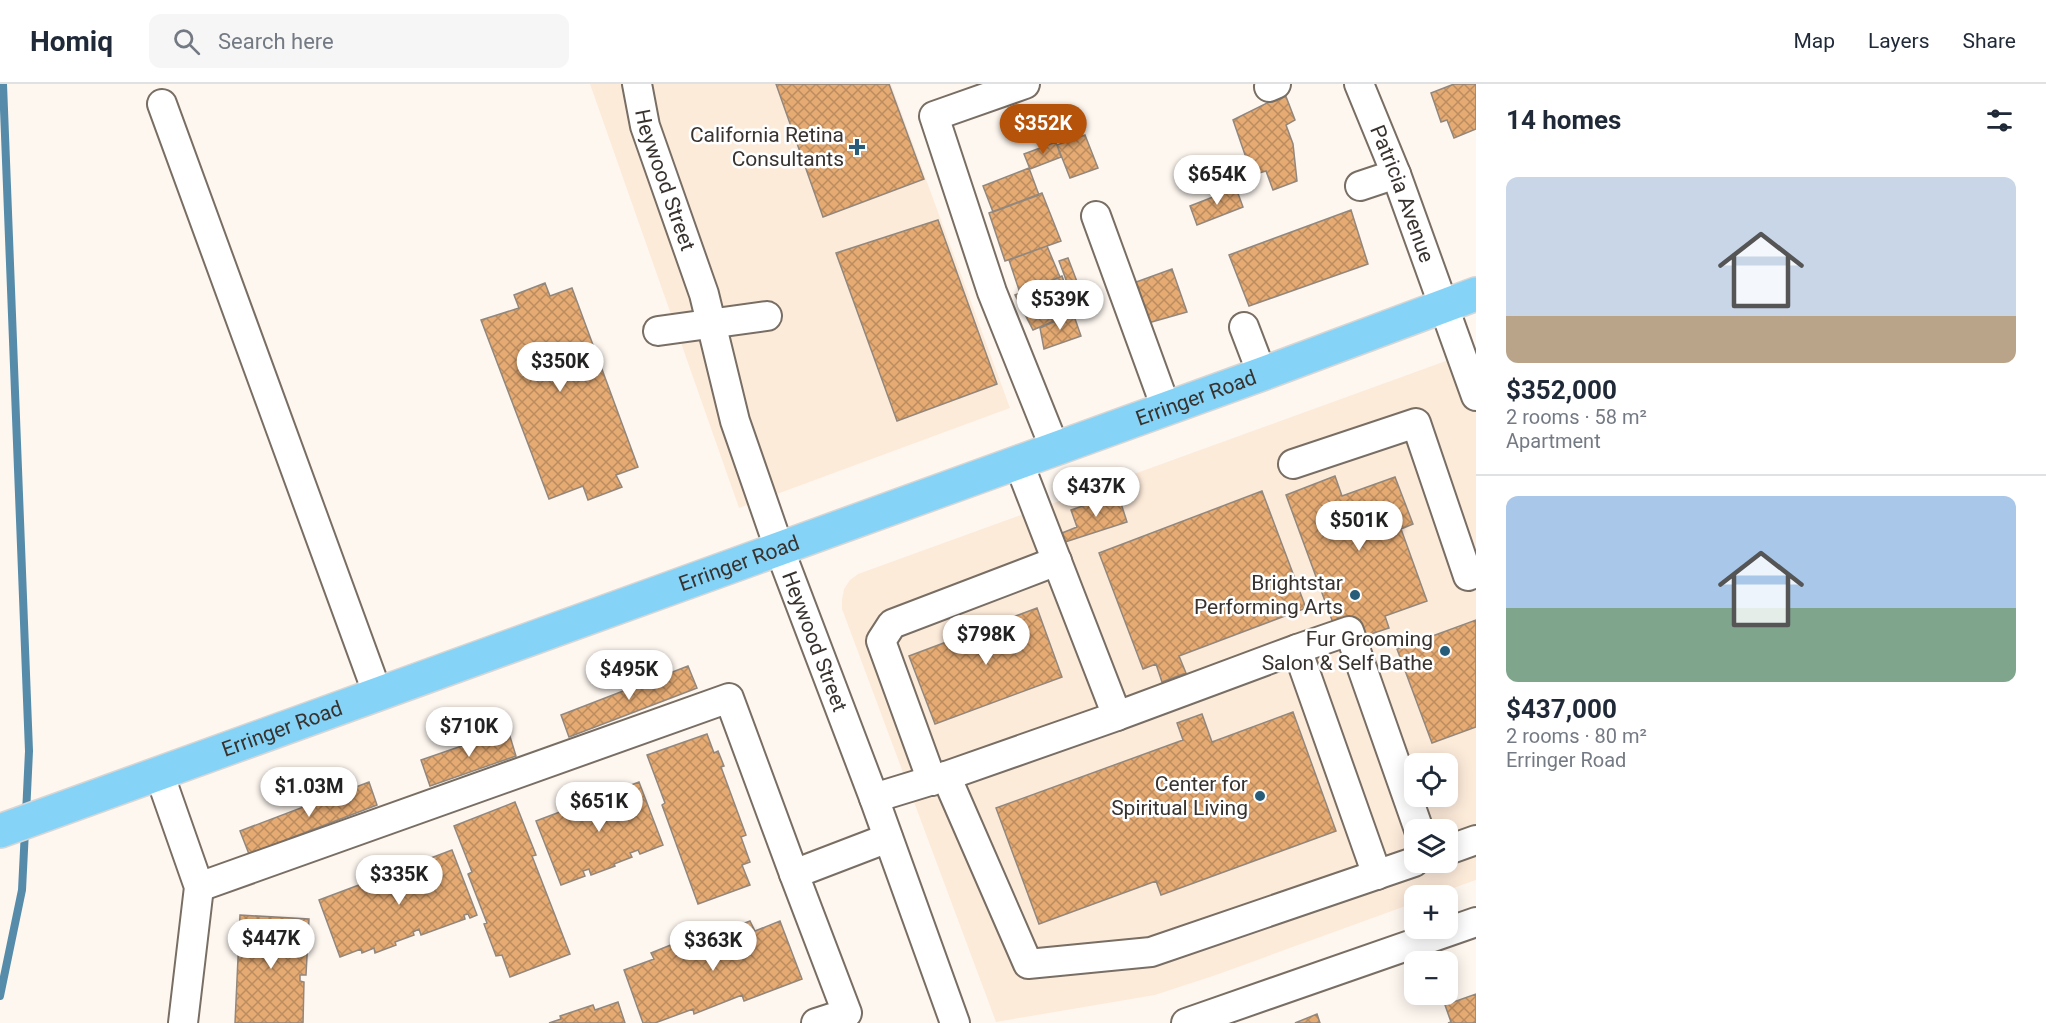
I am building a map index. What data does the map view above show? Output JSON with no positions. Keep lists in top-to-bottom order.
{
  "streets": {
    "main road": ["Erringer Road"],
    "street": ["Heywood Street", "Patricia Avenue"]
  },
  "crossings": [
    ["Heywood Street", "Erringer Road"],
    ["Patricia Avenue", "Erringer Road"]
  ],
  "places": {
    "health": ["California Retina Consultants"],
    "other": ["Brightstar Performing Arts", "Fur Grooming Salon & Self Bathe", "Center for Spiritual Living"]
  },
  "page": {
    "header": "Homiq",
    "search": "Search here",
    "nav": ["Map", "Layers", "Share"],
    "heading": "14 homes",
    "price": [
      "$352K",
      "$654K",
      "$539K",
      "$350K",
      "$437K",
      "$501K",
      "$798K",
      "$495K",
      "$710K",
      "$1.03M",
      "$651K",
      "$335K",
      "$447K",
      "$363K"
    ],
    "list": [
      {
        "name": "$352,000",
        "note": "2 rooms · 58 m² · Apartment"
      },
      {
        "name": "$437,000",
        "note": "2 rooms · 80 m² · Erringer Road"
      }
    ],
    "map_buttons": ["+", "−"]
  }
}
